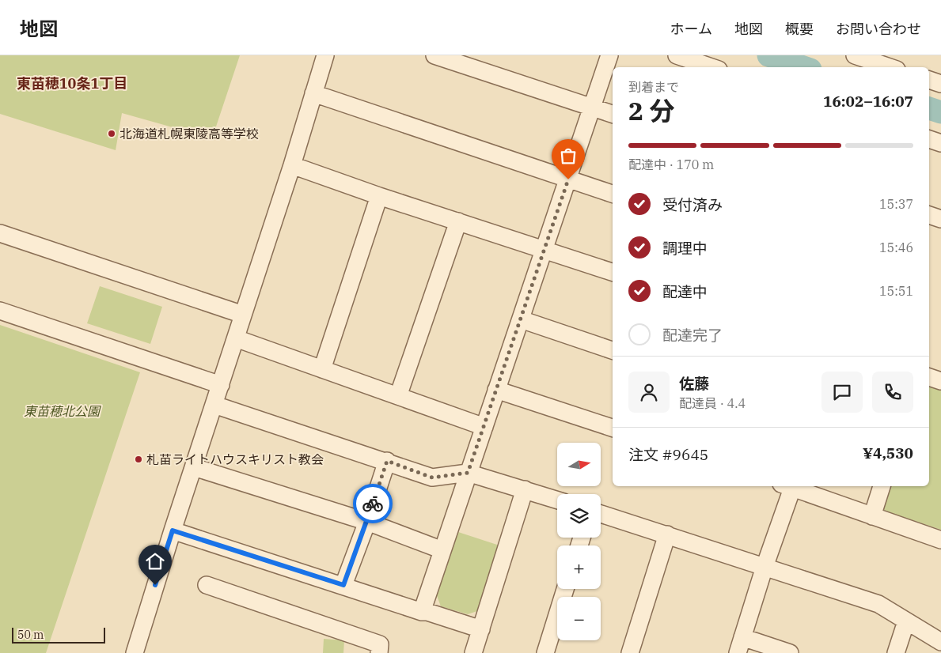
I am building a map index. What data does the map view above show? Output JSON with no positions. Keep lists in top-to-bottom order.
{
  "districts": ["東苗穂10条1丁目"],
  "parks": ["東苗穂北公園"],
  "places": ["北海道札幌東陵高等学校", "札苗ライトハウスキリスト教会"],
  "scale_bar": "50 m",
  "north": "right",
  "page": {
    "header": "地図",
    "nav": [
      "ホーム",
      "地図",
      "概要",
      "お問い合わせ"
    ],
    "heading": ["2 分", "到着まで", "16:02–16:07"],
    "panel": [
      "佐藤",
      "配達員 · 4.4",
      "注文 #9645",
      "¥4,530"
    ],
    "bar": "配達中 · 170 m",
    "list": [
      ["受付済み", "15:37"],
      ["調理中", "15:46"],
      ["配達中", "15:51"],
      "配達完了"
    ],
    "map_buttons": ["+", "−"],
    "scale": "50 m"
  }
}
